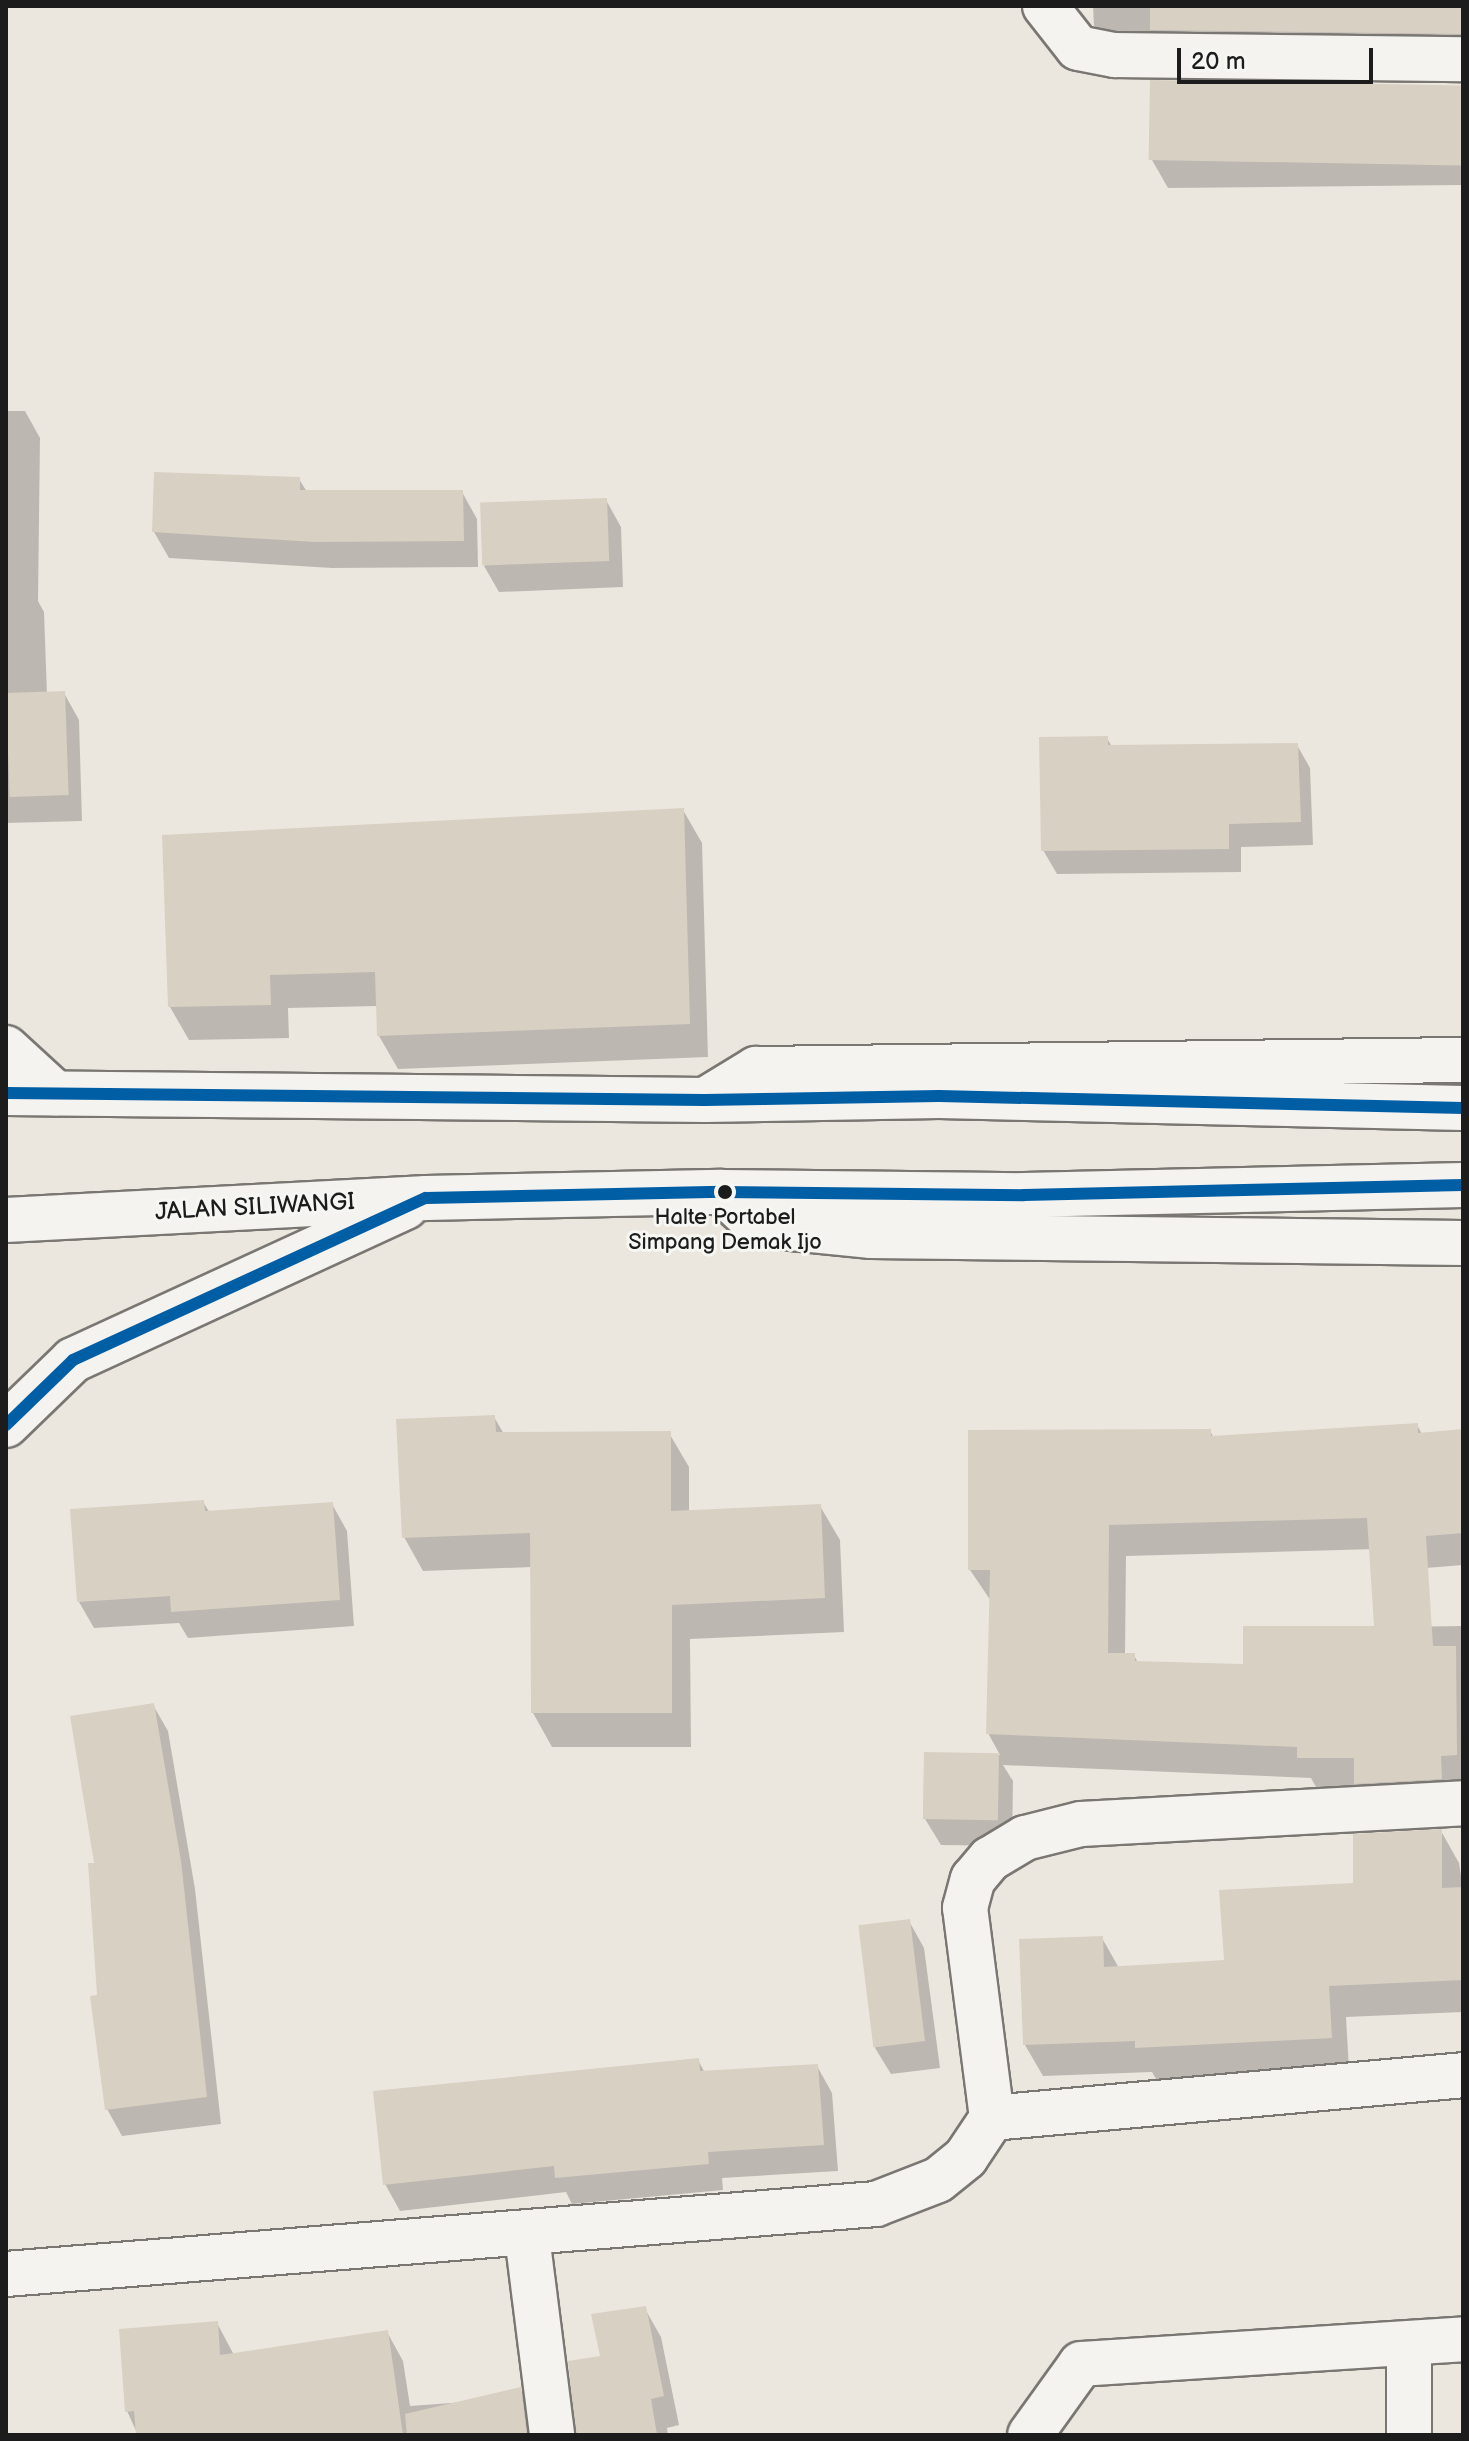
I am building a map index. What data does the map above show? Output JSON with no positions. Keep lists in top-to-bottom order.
{
  "streets": {
    "main road": ["JALAN SILIWANGI"]
  },
  "places": ["Halte Portabel Simpang Demak Ijo"],
  "scale_bar": "20 m"
}
